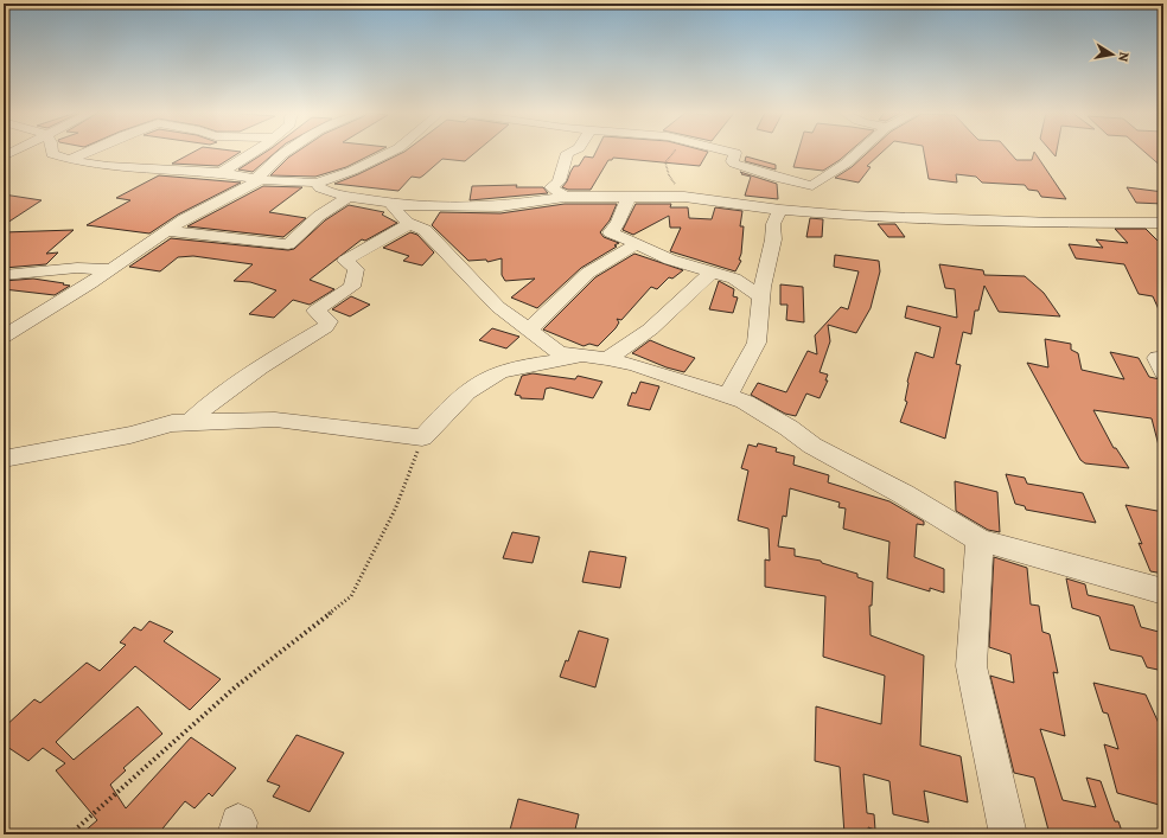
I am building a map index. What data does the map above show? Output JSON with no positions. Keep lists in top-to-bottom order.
{
  "north": "right"
}
